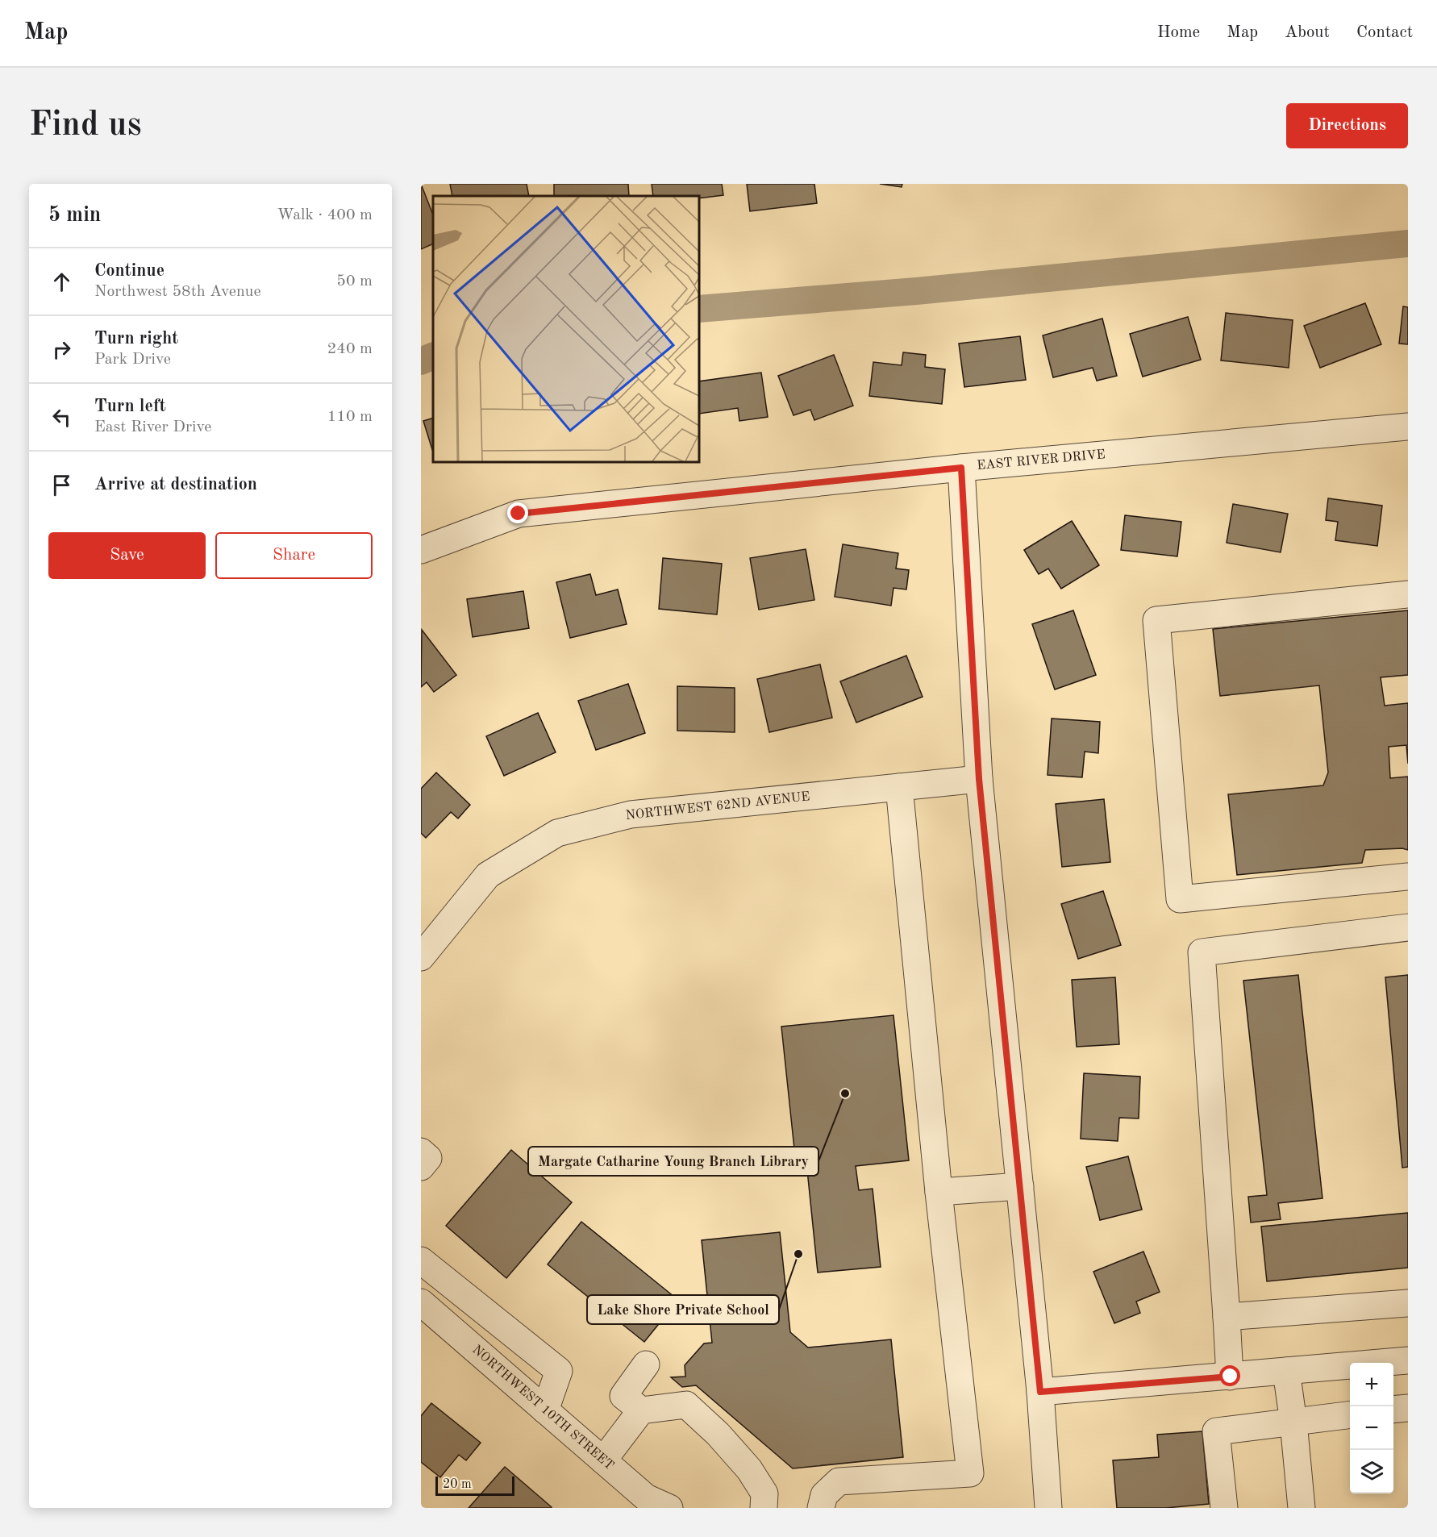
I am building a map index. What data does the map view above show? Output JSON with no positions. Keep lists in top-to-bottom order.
{
  "streets": {
    "street": ["EAST RIVER DRIVE", "NORTHWEST 62ND AVENUE", "NORTHWEST 10TH STREET"]
  },
  "places": ["Margate Catharine Young Branch Library", "Lake Shore Private School"],
  "scale_bar": "20 m",
  "page": {
    "header": "Map",
    "nav": [
      "Home",
      "Map",
      "About",
      "Contact"
    ],
    "buttons": [
      "Directions",
      ["Save", "Share"]
    ],
    "title": "Find us",
    "heading": ["5 min", "Walk · 400 m"],
    "list": [
      ["Continue", "Northwest 58th Avenue", "50 m"],
      ["Turn right", "Park Drive", "240 m"],
      ["Turn left", "East River Drive", "110 m"],
      "Arrive at destination"
    ],
    "map_buttons": ["+", "−"],
    "scale": "20 m"
  }
}
